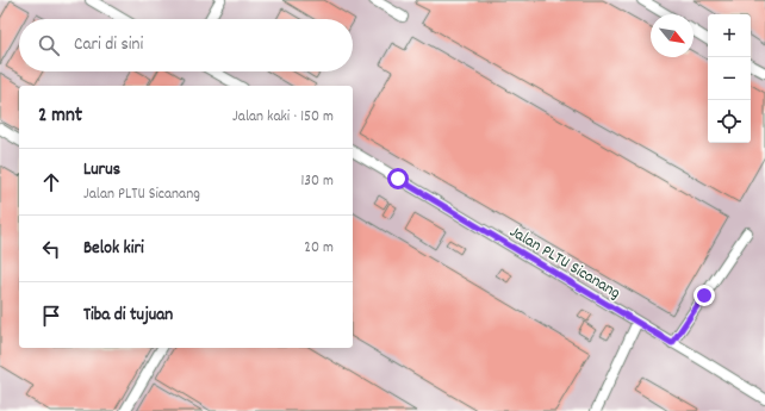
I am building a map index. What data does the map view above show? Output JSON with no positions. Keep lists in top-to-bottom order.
{
  "streets": {
    "lane": ["Jalan PLTU Sicanang"]
  },
  "north": "bottom right",
  "page": {
    "map_buttons": ["+", "−"],
    "search": "Cari di sini",
    "heading": ["2 mnt", "Jalan kaki · 150 m"],
    "list": [
      ["Lurus", "Jalan PLTU Sicanang", "130 m"],
      ["Belok kiri", "20 m"],
      "Tiba di tujuan"
    ]
  }
}
